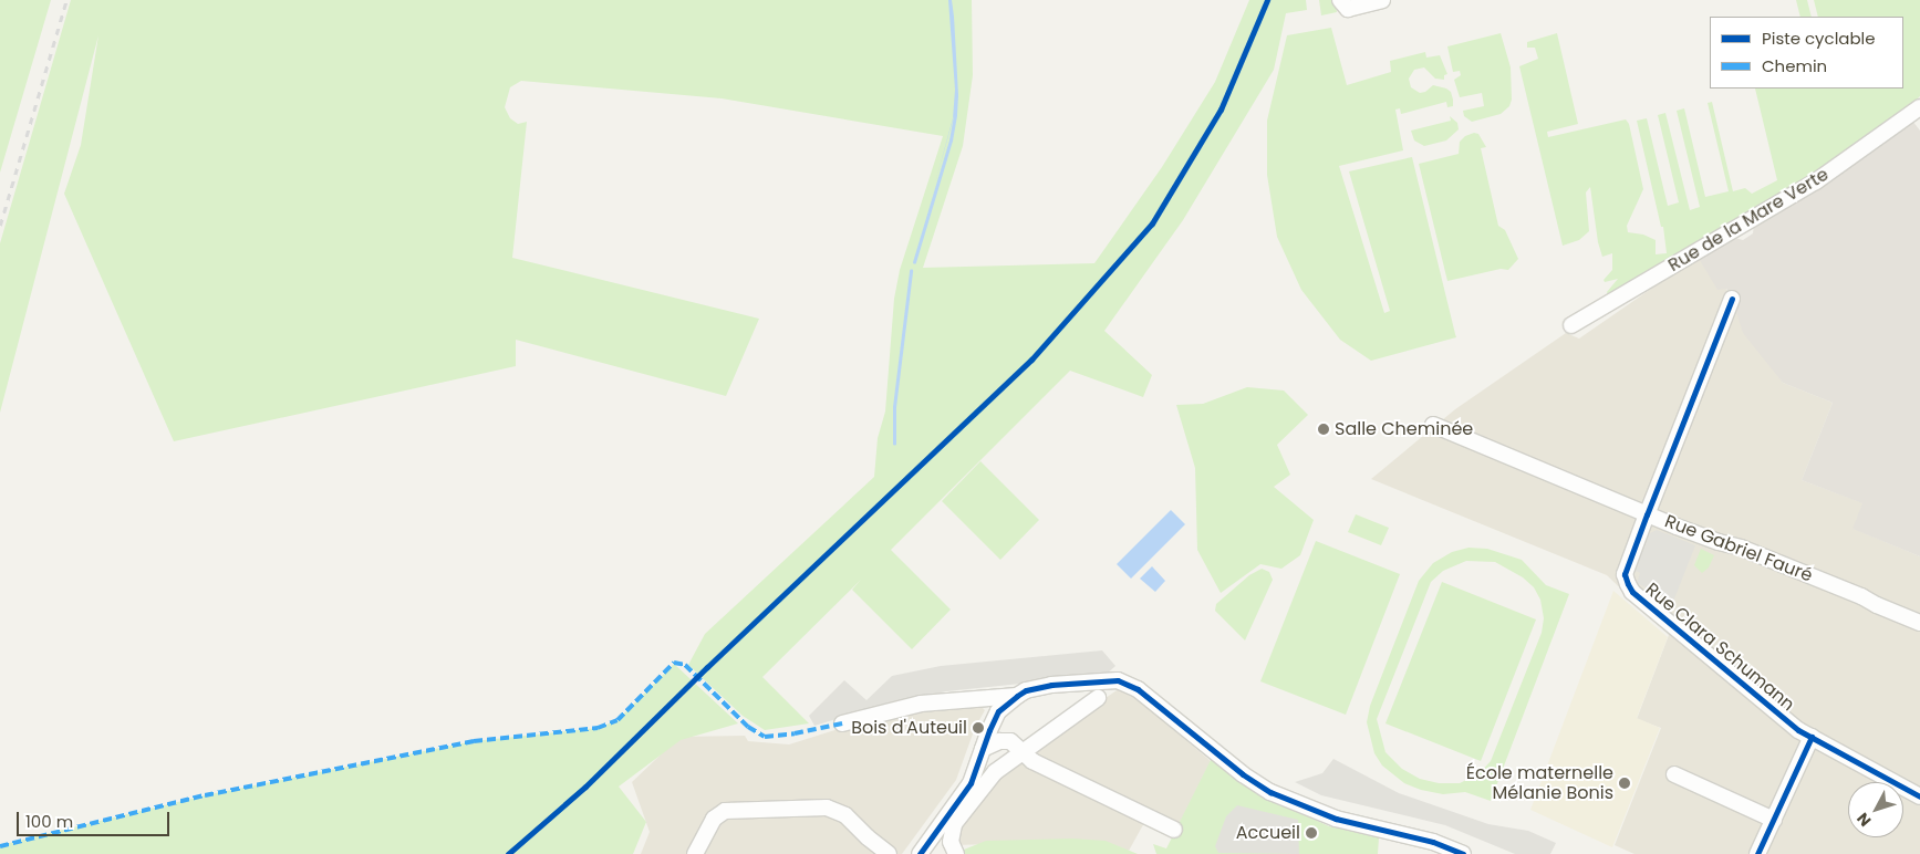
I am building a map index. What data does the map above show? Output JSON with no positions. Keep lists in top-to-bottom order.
{
  "streets": {
    "street": ["Rue de la Mare Verte", "Rue Gabriel Fauré", "Rue Clara Schumann"]
  },
  "crossings": [
    ["Rue Gabriel Fauré", "Rue Clara Schumann"]
  ],
  "places": [
    "Salle Cheminée",
    "Bois d'Auteuil",
    "École maternelle Mélanie Bonis",
    "Accueil"
  ],
  "legend": ["Piste cyclable", "Chemin"],
  "scale_bar": "100 m",
  "north": "bottom left"
}
